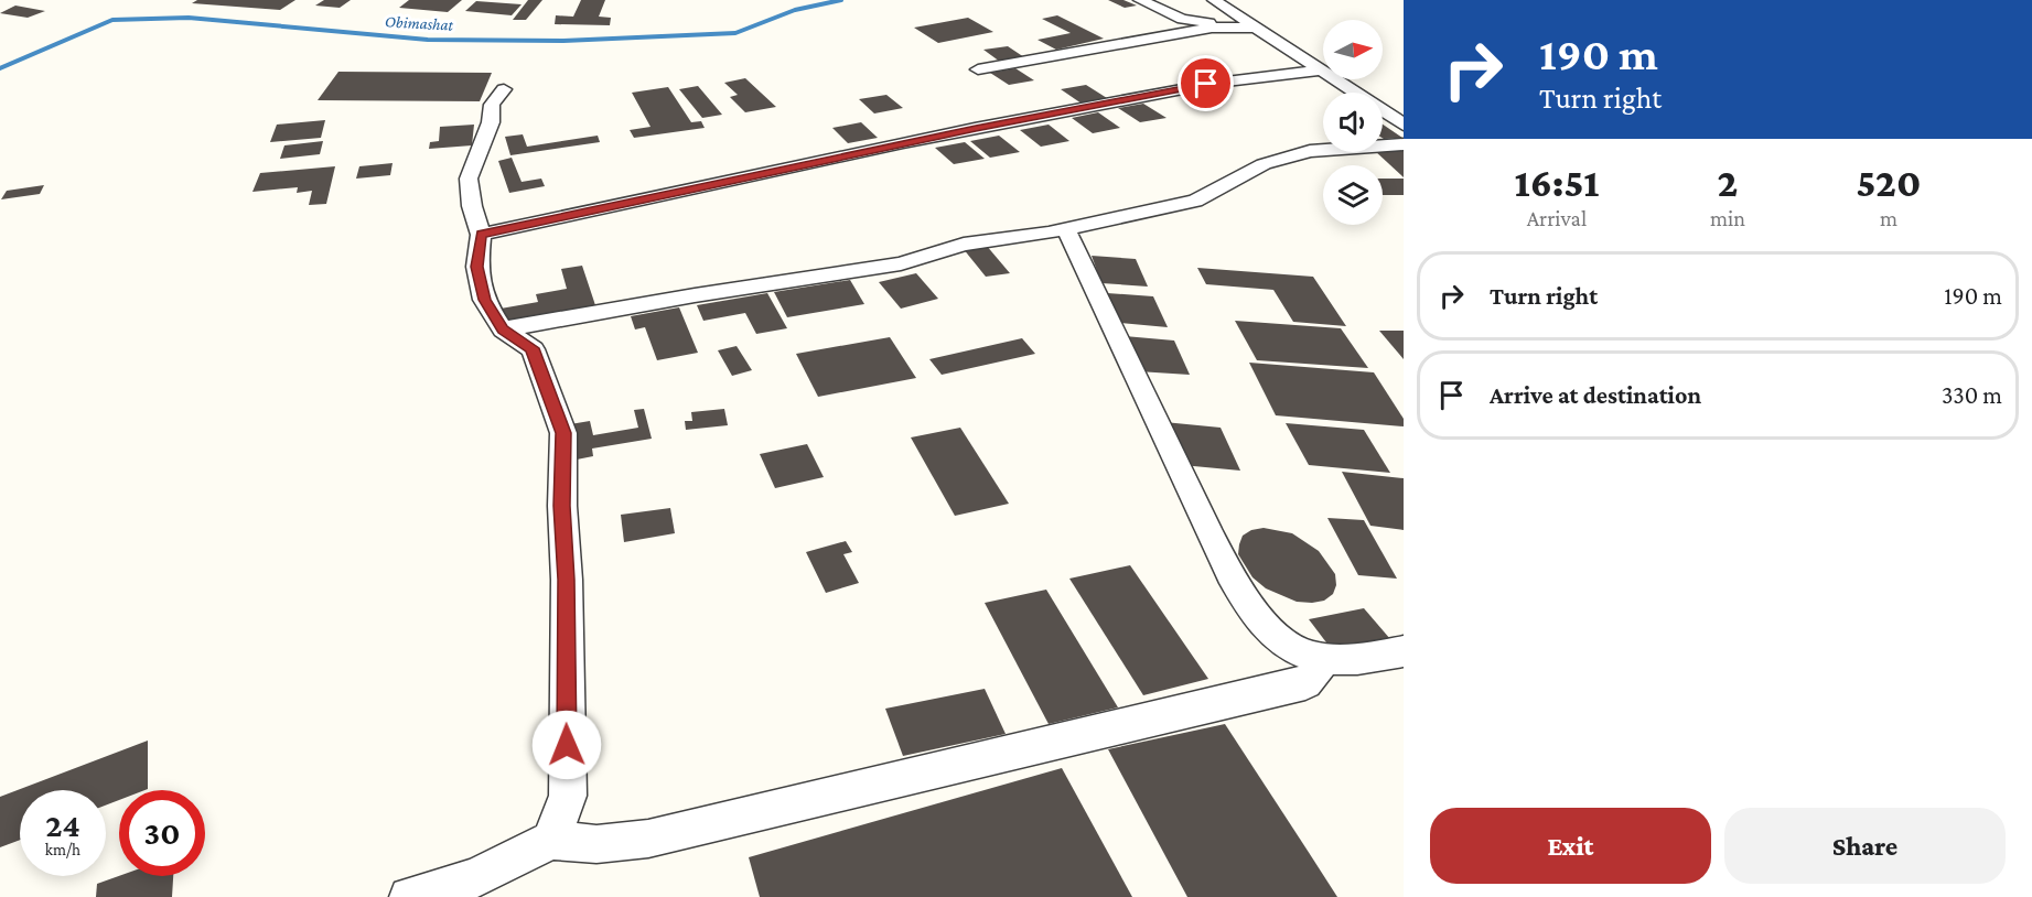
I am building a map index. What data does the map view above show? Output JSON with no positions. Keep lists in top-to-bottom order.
{
  "water": ["Obimashat"],
  "north": "right",
  "page": {
    "turn": ["190 m", "Turn right"],
    "eta": [
      "16:51",
      "Arrival",
      "2",
      "min",
      "520",
      "m"
    ],
    "list": [
      {
        "name": "Turn right",
        "value": "190 m"
      },
      {
        "name": "Arrive at destination",
        "value": "330 m"
      }
    ],
    "speed": "24 km/h",
    "limit": "30",
    "buttons": ["Exit", "Share"]
  }
}
